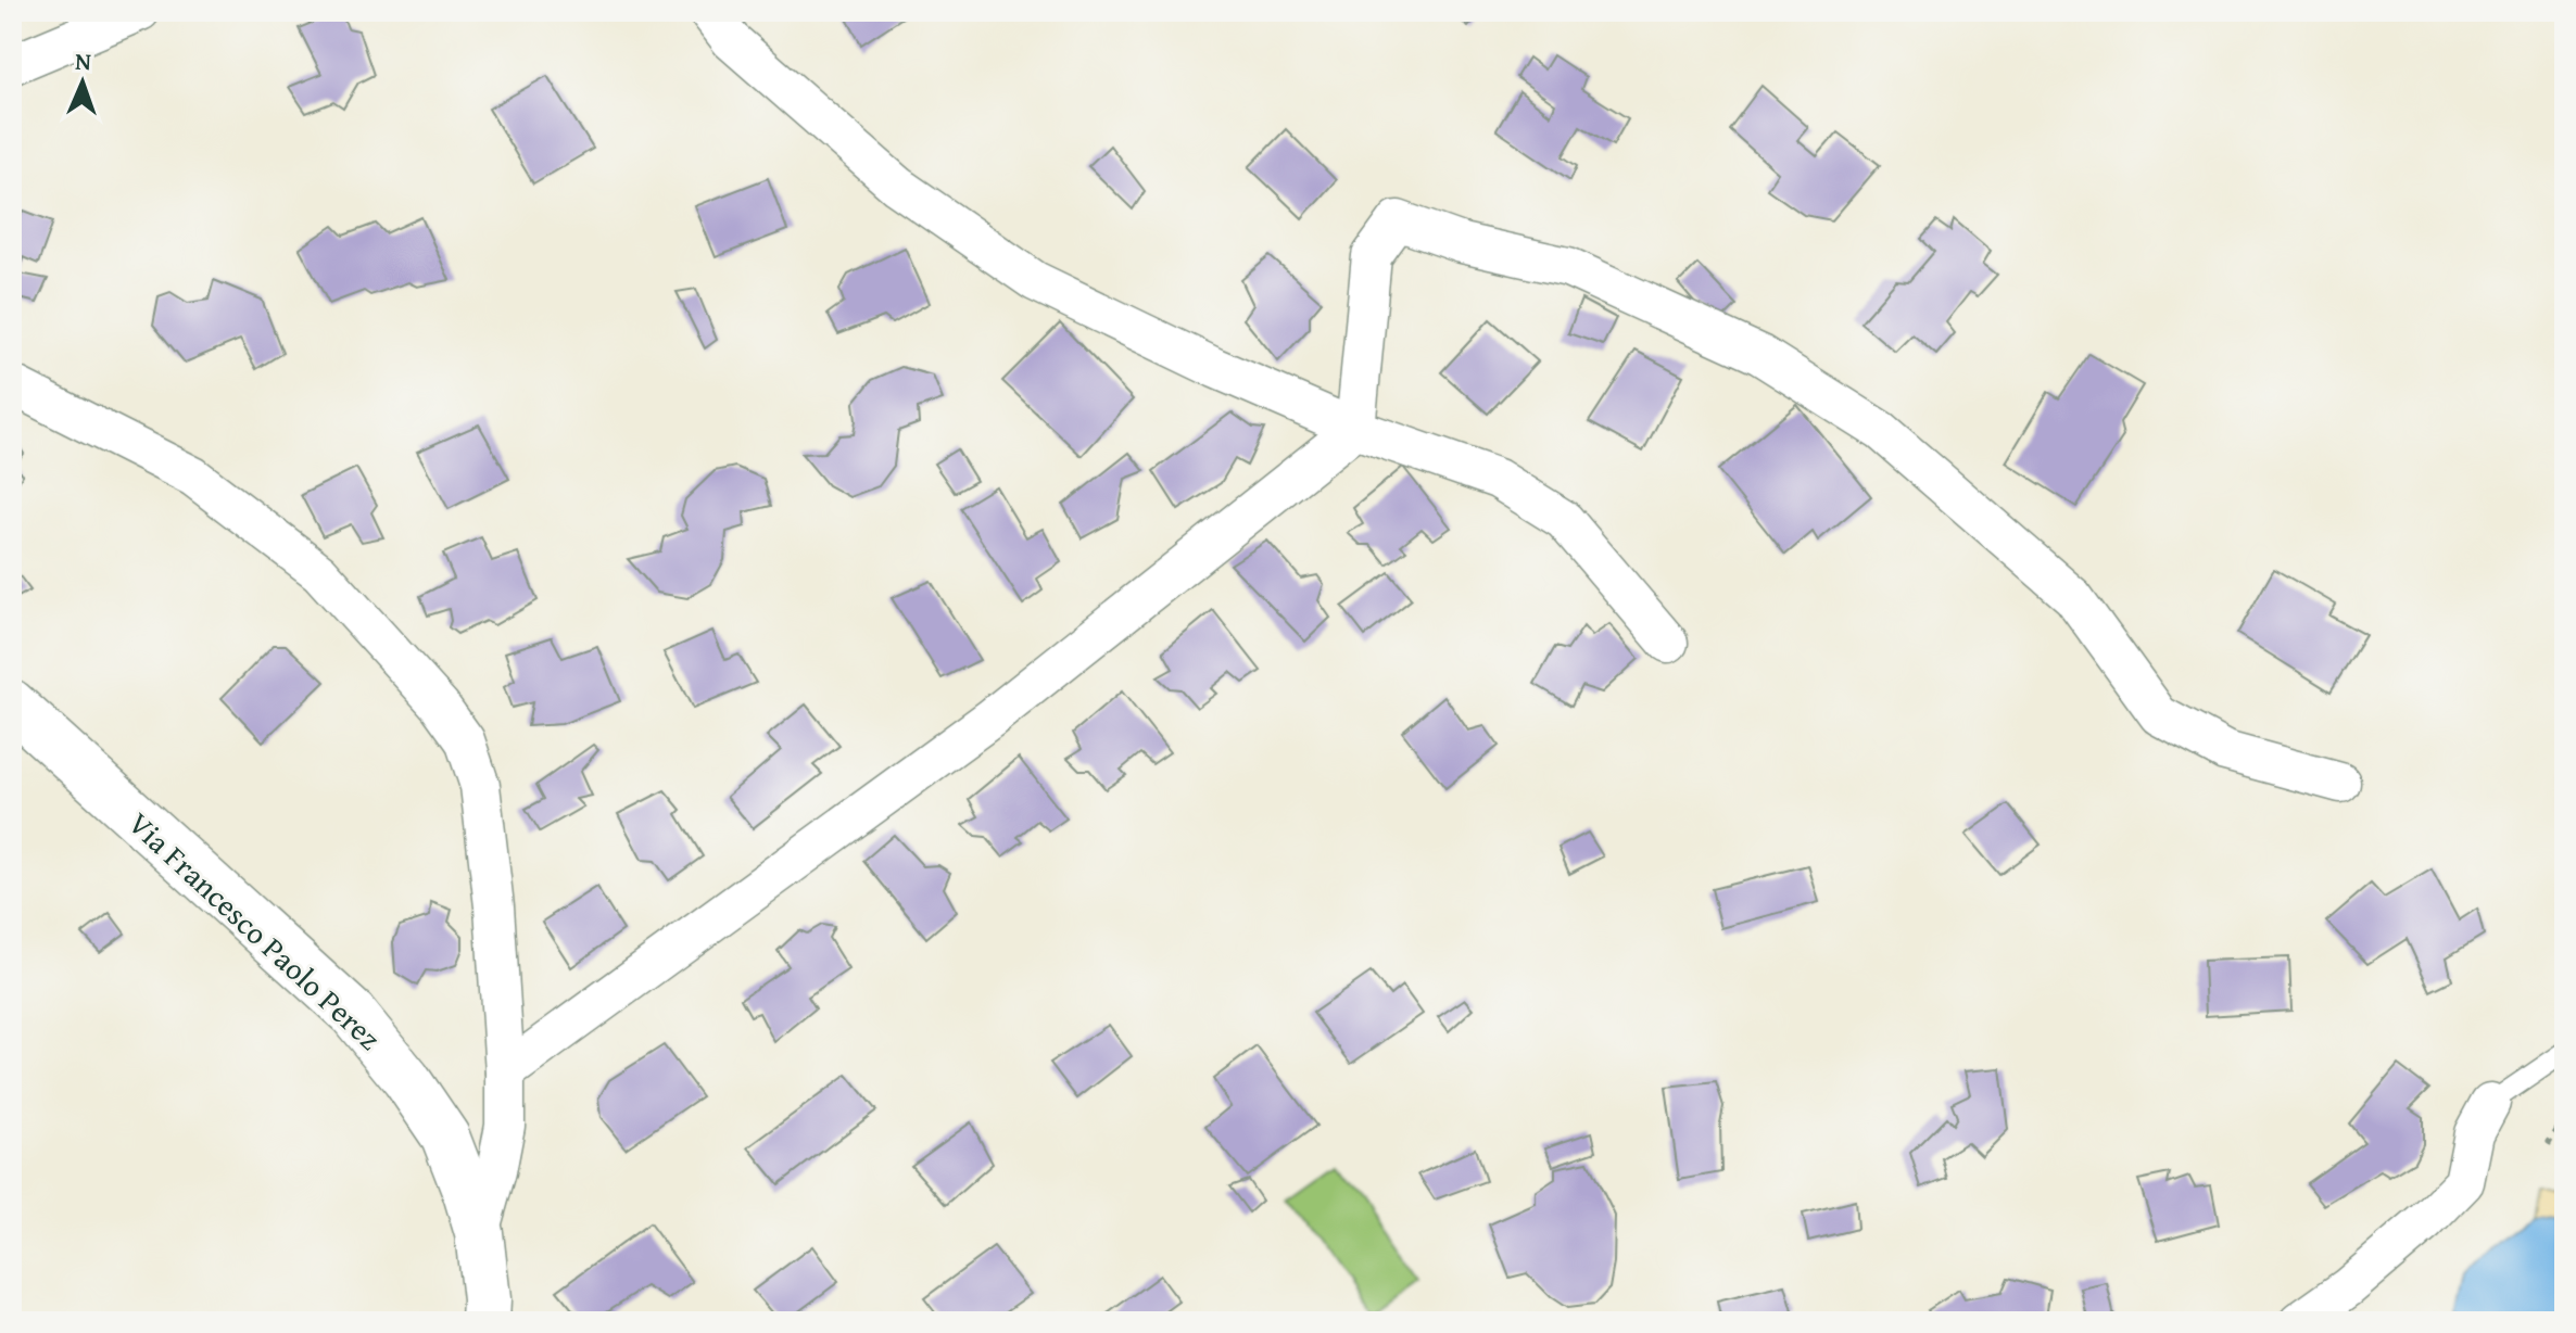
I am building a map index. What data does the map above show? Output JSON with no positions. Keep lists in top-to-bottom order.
{
  "streets": {
    "street": ["Via Francesco Paolo Perez"]
  },
  "north": "top"
}
